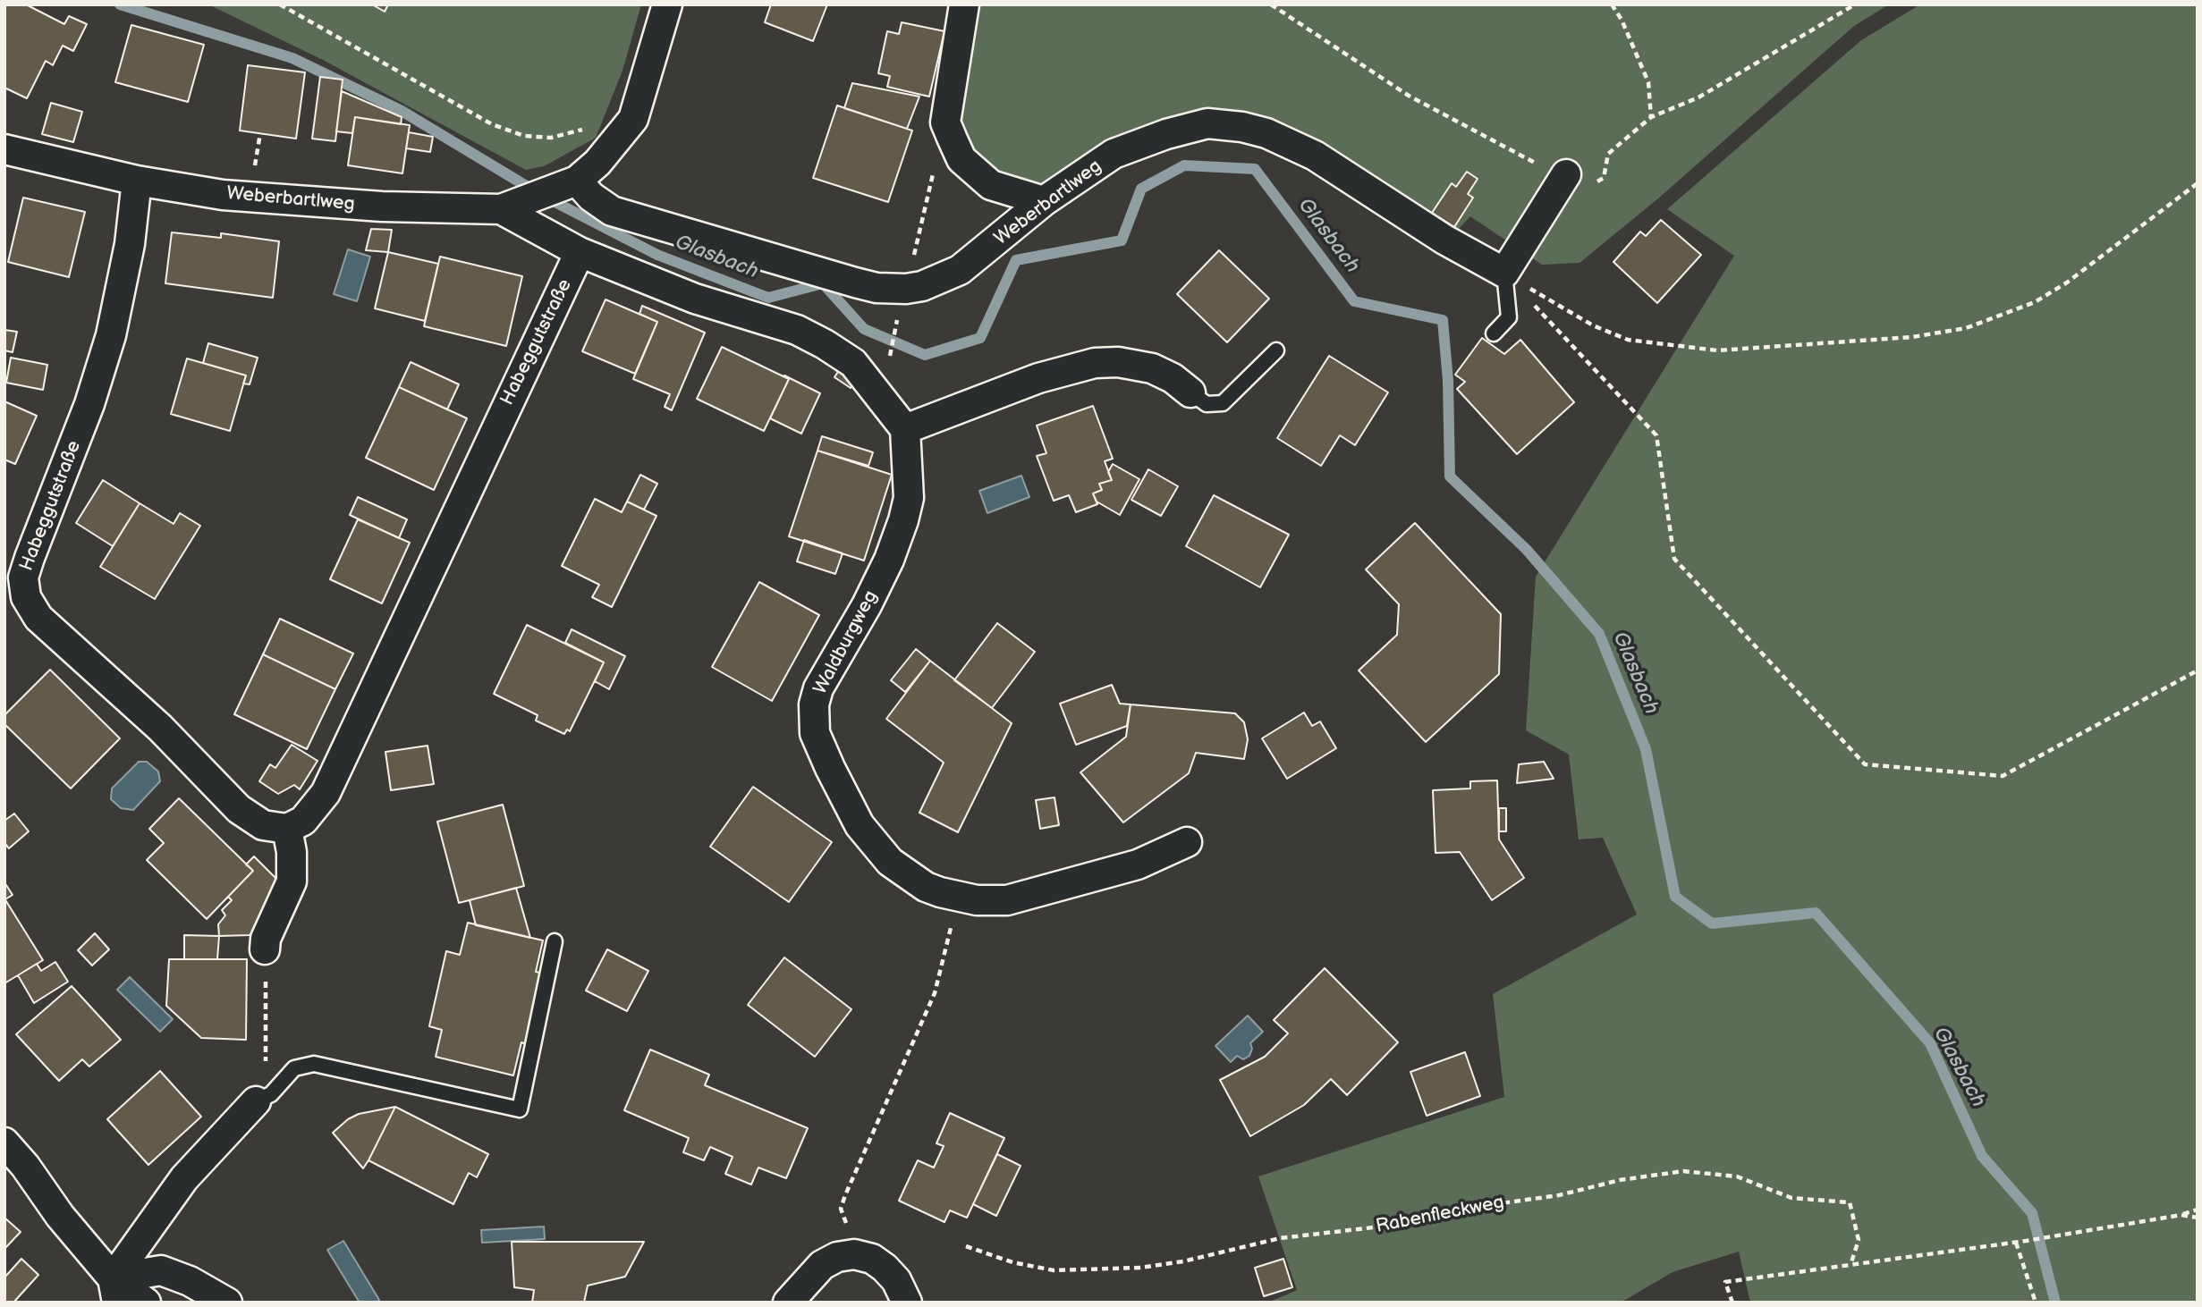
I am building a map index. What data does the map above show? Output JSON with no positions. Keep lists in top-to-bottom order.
{
  "streets": {
    "street": ["Weberbartlweg", "Habeggutstraße", "Waldburgweg"],
    "path": ["Rabenfleckweg"]
  },
  "crossings": [
    ["Weberbartlweg", "Habeggutstraße"]
  ],
  "water": ["Glasbach"]
}
